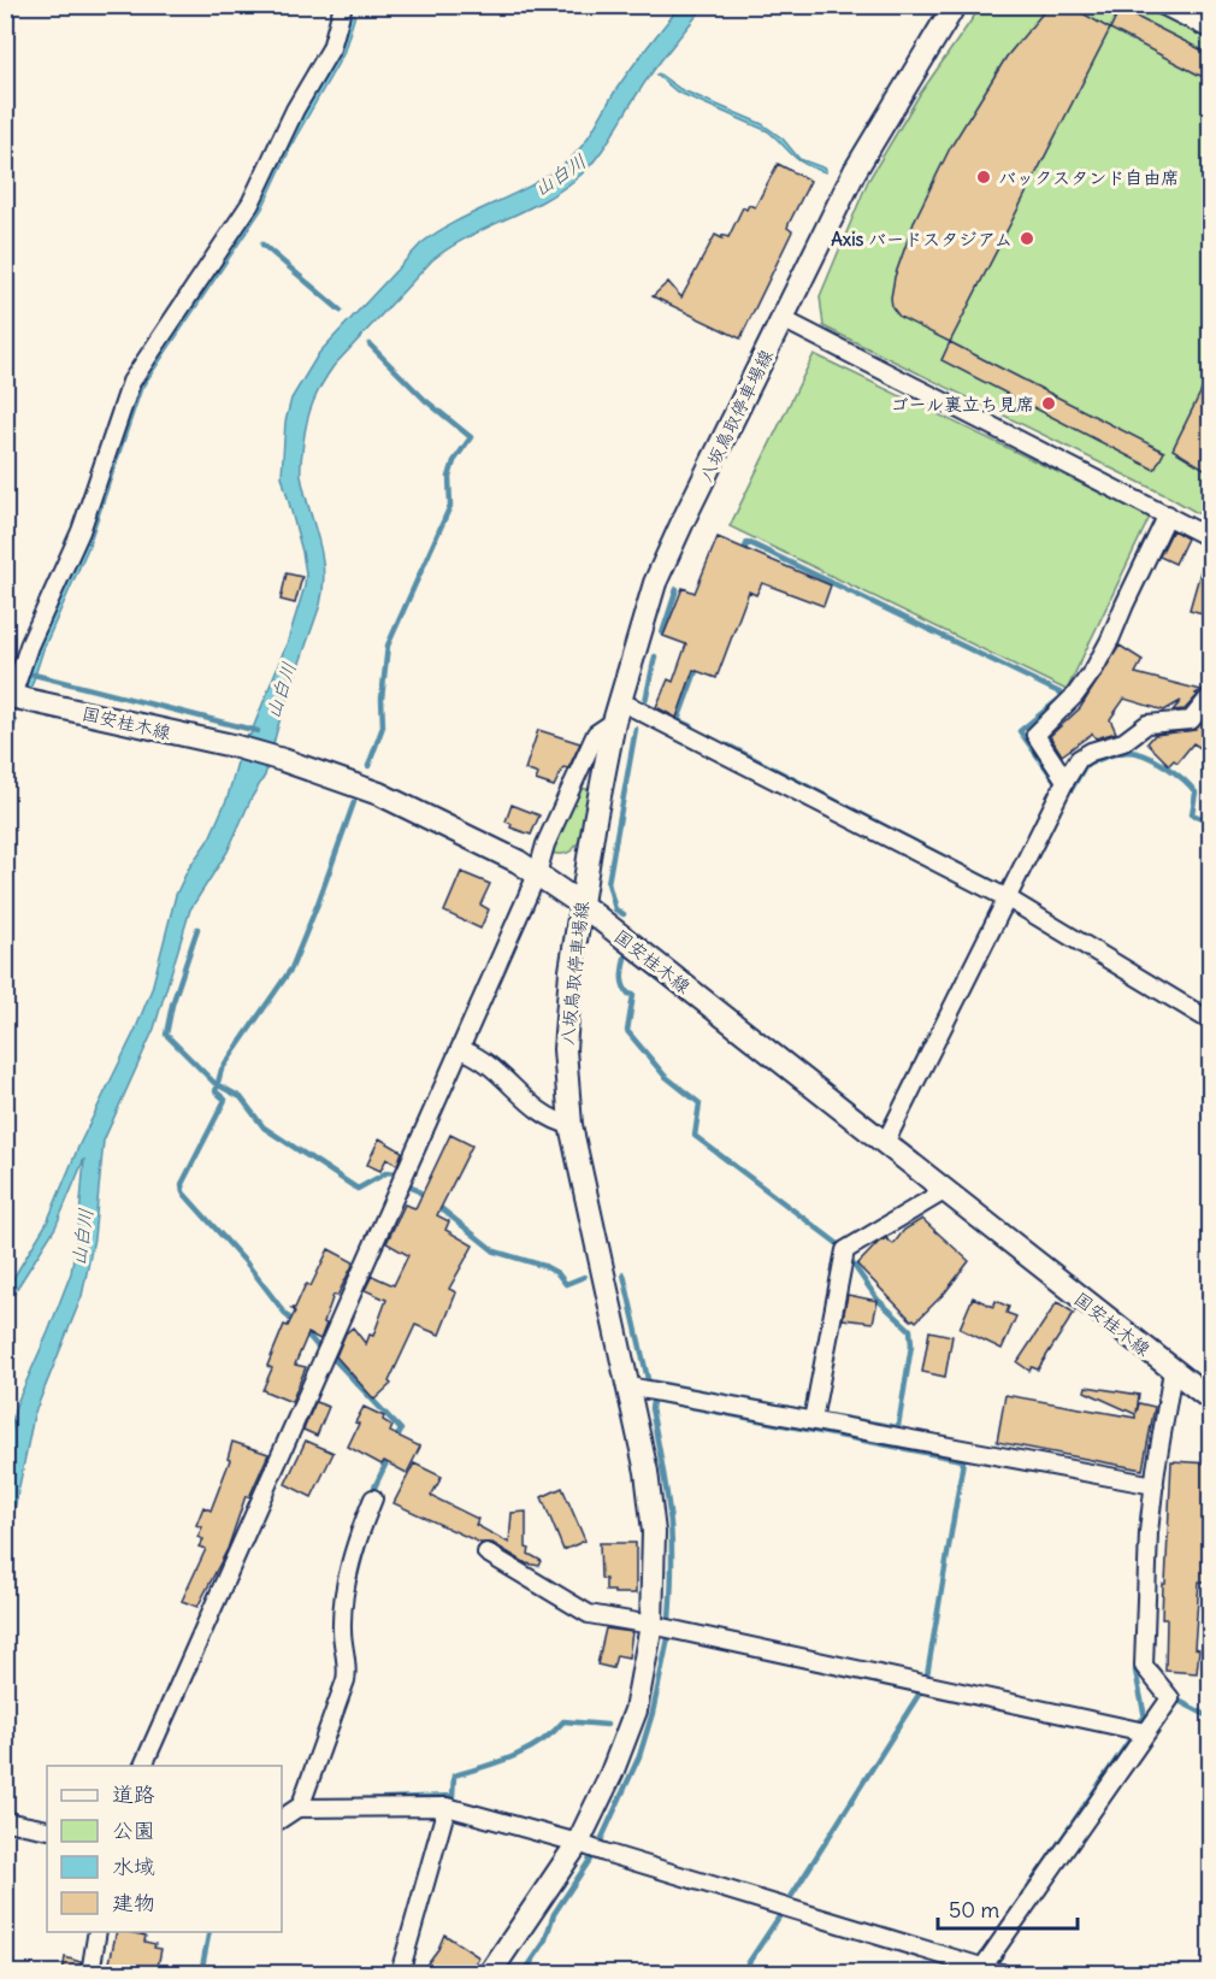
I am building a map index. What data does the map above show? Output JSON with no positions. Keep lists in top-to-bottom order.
{
  "streets": {
    "main road": ["八坂鳥取停車場線", "国安桂木線"]
  },
  "crossings": [
    ["八坂鳥取停車場線", "国安桂木線"]
  ],
  "water": ["山白川"],
  "places": ["バックスタンド自由席", "Axis バードスタジアム", "ゴール裏立ち見席"],
  "legend": [
    "道路",
    "公園",
    "水域",
    "建物"
  ],
  "scale_bar": "50 m"
}
